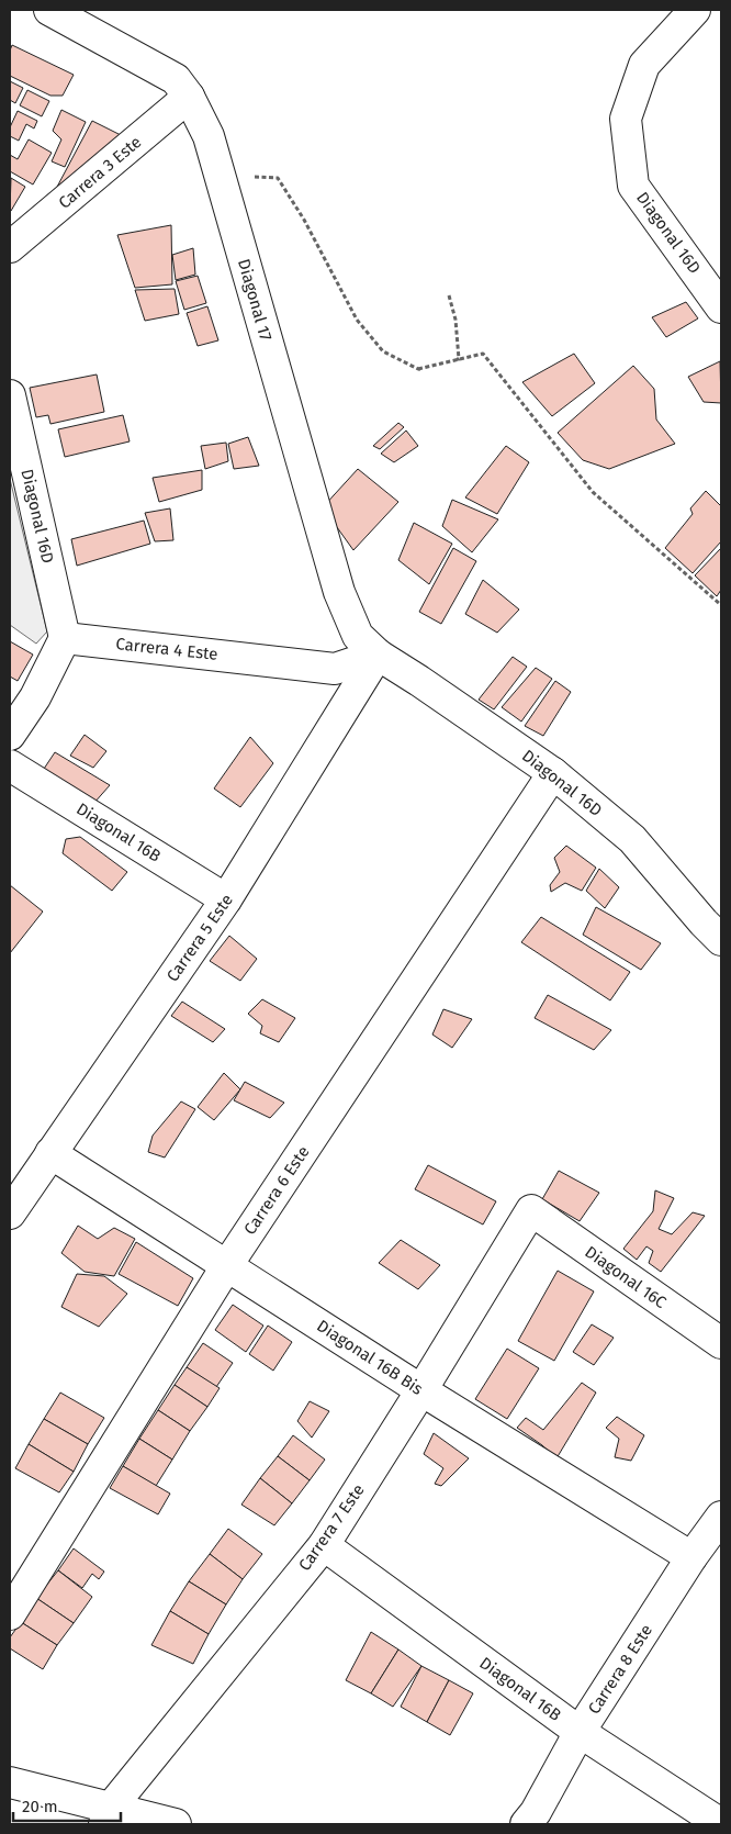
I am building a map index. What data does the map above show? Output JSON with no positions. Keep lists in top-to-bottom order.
{
  "streets": {
    "street": [
      "Carrera 3 Este",
      "Diagonal 16D",
      "Diagonal 17",
      "Carrera 4 Este",
      "Diagonal 16B",
      "Carrera 5 Este",
      "Carrera 6 Este",
      "Diagonal 16C",
      "Diagonal 16B Bis",
      "Carrera 7 Este",
      "Carrera 8 Este"
    ]
  },
  "crossings": [
    ["Carrera 3 Este", "Diagonal 17"],
    ["Diagonal 16D", "Diagonal 17"],
    ["Diagonal 16D", "Carrera 4 Este"],
    ["Diagonal 16D", "Carrera 5 Este"],
    ["Diagonal 16D", "Carrera 6 Este"],
    ["Diagonal 17", "Carrera 4 Este"],
    ["Diagonal 17", "Carrera 5 Este"],
    ["Carrera 4 Este", "Carrera 5 Este"],
    ["Diagonal 16B", "Carrera 5 Este"],
    ["Diagonal 16B", "Carrera 7 Este"],
    ["Diagonal 16B", "Carrera 8 Este"],
    ["Carrera 5 Este", "Diagonal 16B Bis"],
    ["Carrera 6 Este", "Diagonal 16B Bis"],
    ["Diagonal 16C", "Carrera 7 Este"],
    ["Diagonal 16B Bis", "Carrera 7 Este"],
    ["Diagonal 16B Bis", "Carrera 8 Este"]
  ],
  "scale_bar": "20 m"
}
